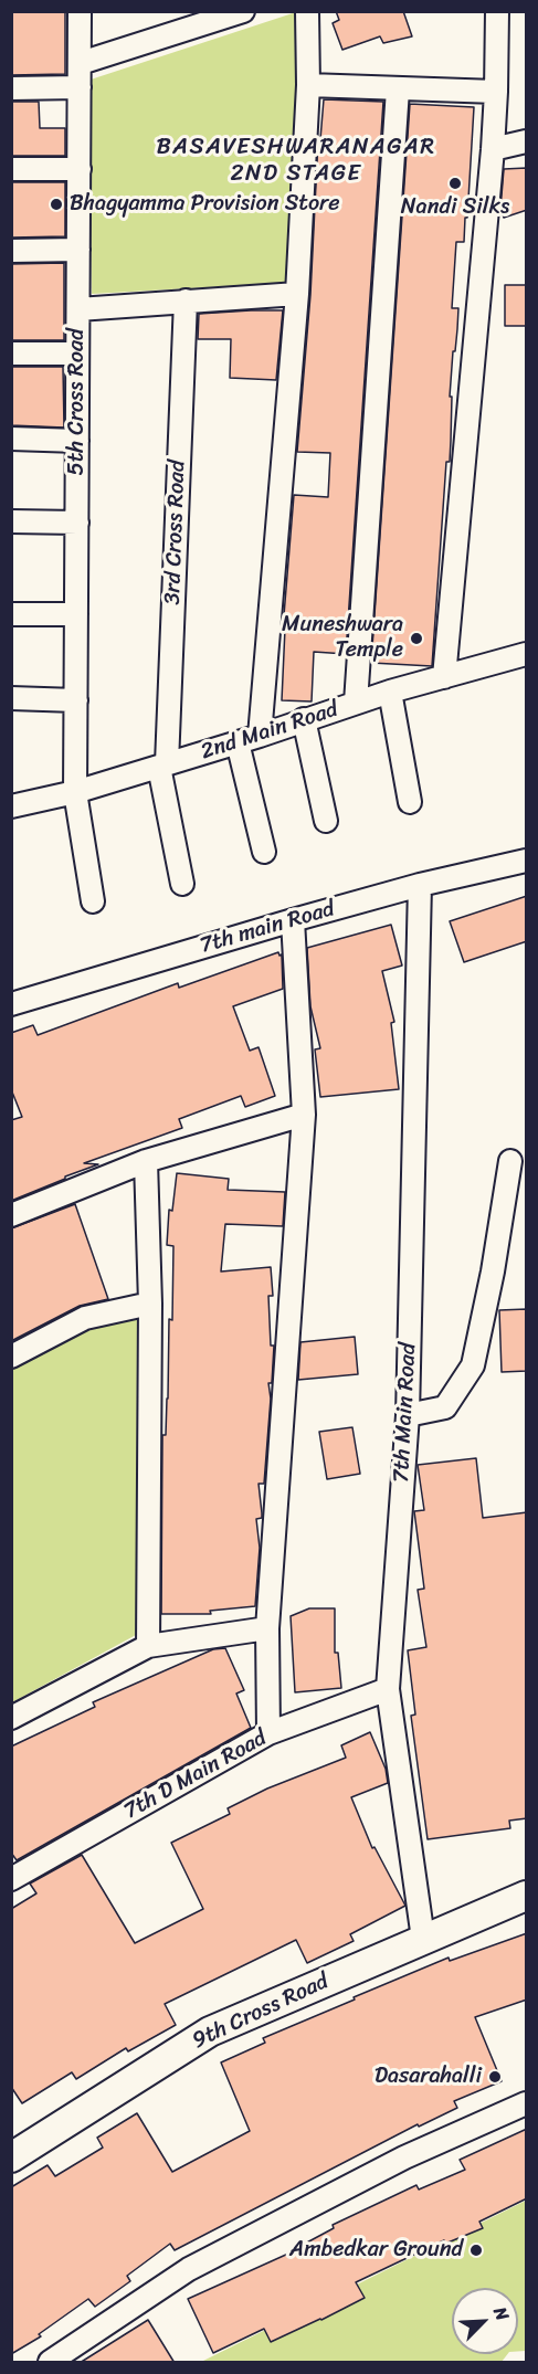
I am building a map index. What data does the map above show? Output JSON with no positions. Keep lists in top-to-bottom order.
{
  "streets": {
    "street": [
      "5th Cross Road",
      "3rd Cross Road",
      "2nd Main Road",
      "7th main Road",
      "7th Main Road",
      "7th D Main Road",
      "9th Cross Road"
    ]
  },
  "crossings": [
    ["5th Cross Road", "2nd Main Road"],
    ["3rd Cross Road", "2nd Main Road"],
    ["7th main Road", "7th Main Road"],
    ["7th Main Road", "7th D Main Road"],
    ["7th Main Road", "9th Cross Road"]
  ],
  "districts": ["BASAVESHWARANAGAR 2ND STAGE"],
  "places": [
    "Nandi Silks",
    "Bhagyamma Provision Store",
    "Muneshwara Temple",
    "Dasarahalli",
    "Ambedkar Ground"
  ],
  "north": "top right"
}
